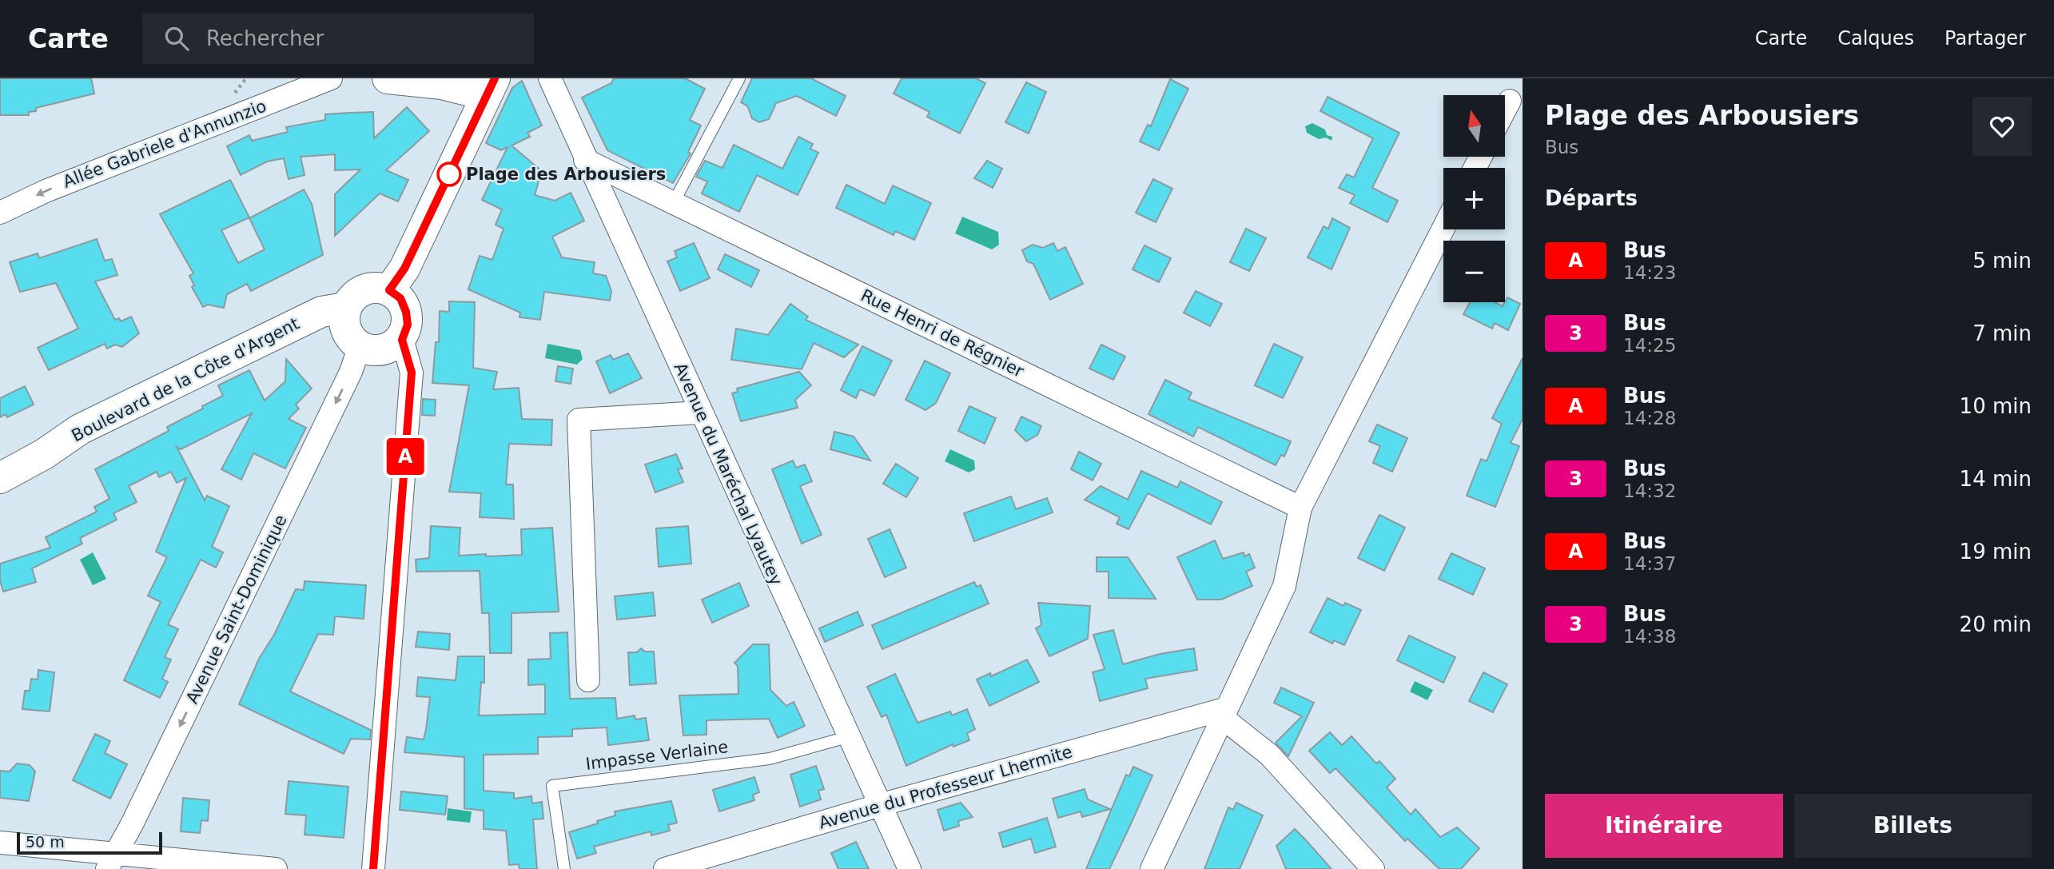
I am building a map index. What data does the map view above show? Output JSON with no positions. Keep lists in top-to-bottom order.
{
  "streets": {
    "main road": ["Boulevard de la Côte d'Argent"],
    "street": [
      "Allée Gabriele d'Annunzio",
      "Rue Henri de Régnier",
      "Avenue du Maréchal Lyautey",
      "Avenue Saint-Dominique",
      "Avenue du Professeur Lhermite"
    ],
    "lane": ["Impasse Verlaine"]
  },
  "crossings": [
    ["Rue Henri de Régnier", "Avenue du Maréchal Lyautey"],
    ["Boulevard de la Côte d'Argent", "Avenue Saint-Dominique"],
    ["Avenue du Maréchal Lyautey", "Impasse Verlaine"],
    ["Avenue du Maréchal Lyautey", "Avenue du Professeur Lhermite"]
  ],
  "one_way": ["Allée Gabriele d'Annunzio"],
  "places": ["Plage des Arbousiers"],
  "lines": ["bus line A"],
  "scale_bar": "50 m",
  "north": "top",
  "page": {
    "header": "Carte",
    "search": "Rechercher",
    "nav": ["Carte", "Calques", "Partager"],
    "on_map": "A",
    "heading": [
      ["Plage des Arbousiers", "Bus"],
      "Départs"
    ],
    "map_buttons": ["+", "−"],
    "list": [
      {
        "mark": "A",
        "name": "Bus",
        "note": "14:23",
        "value": "5 min"
      },
      {
        "mark": "3",
        "name": "Bus",
        "note": "14:25",
        "value": "7 min"
      },
      {
        "mark": "A",
        "name": "Bus",
        "note": "14:28",
        "value": "10 min"
      },
      {
        "mark": "3",
        "name": "Bus",
        "note": "14:32",
        "value": "14 min"
      },
      {
        "mark": "A",
        "name": "Bus",
        "note": "14:37",
        "value": "19 min"
      },
      {
        "mark": "3",
        "name": "Bus",
        "note": "14:38",
        "value": "20 min"
      }
    ],
    "buttons": ["Itinéraire", "Billets"],
    "scale": "50 m"
  }
}
